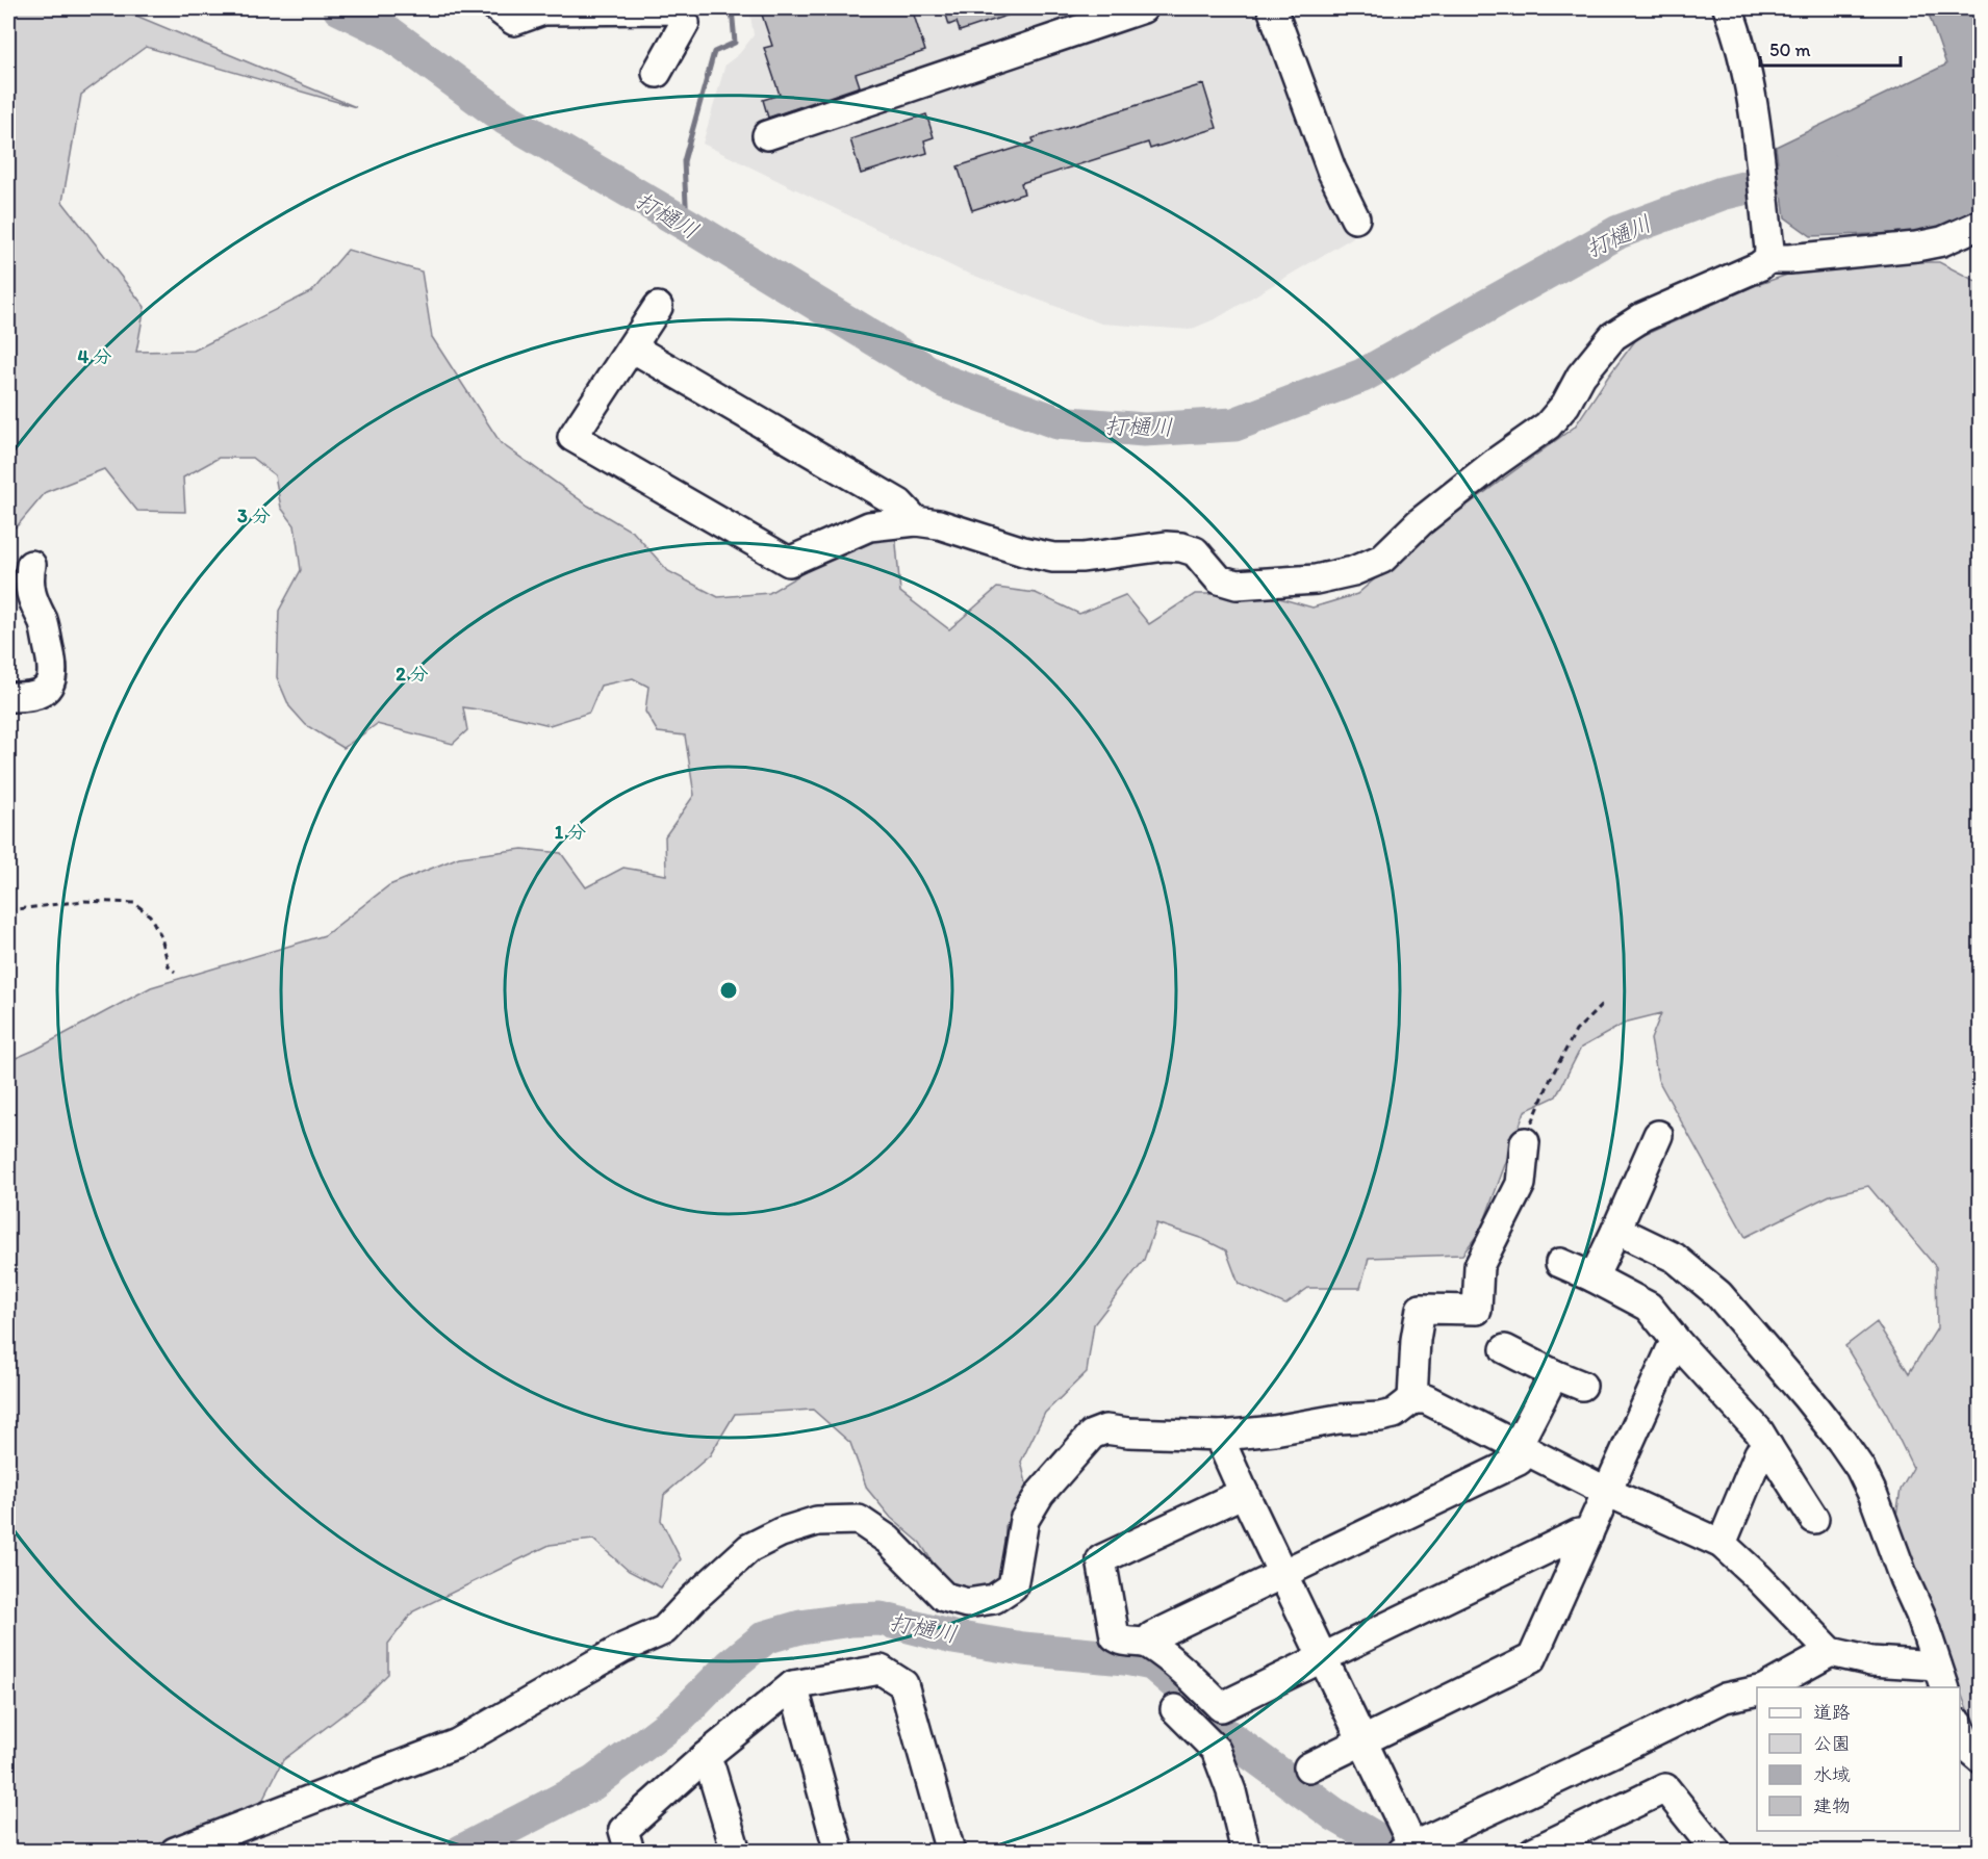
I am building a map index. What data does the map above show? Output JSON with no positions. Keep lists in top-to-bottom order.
{
  "water": ["打樋川"],
  "legend": [
    "道路",
    "公園",
    "水域",
    "建物"
  ],
  "scale_bar": "50 m",
  "rings": [
    "4 分",
    "3 分",
    "2 分",
    "1 分"
  ]
}
